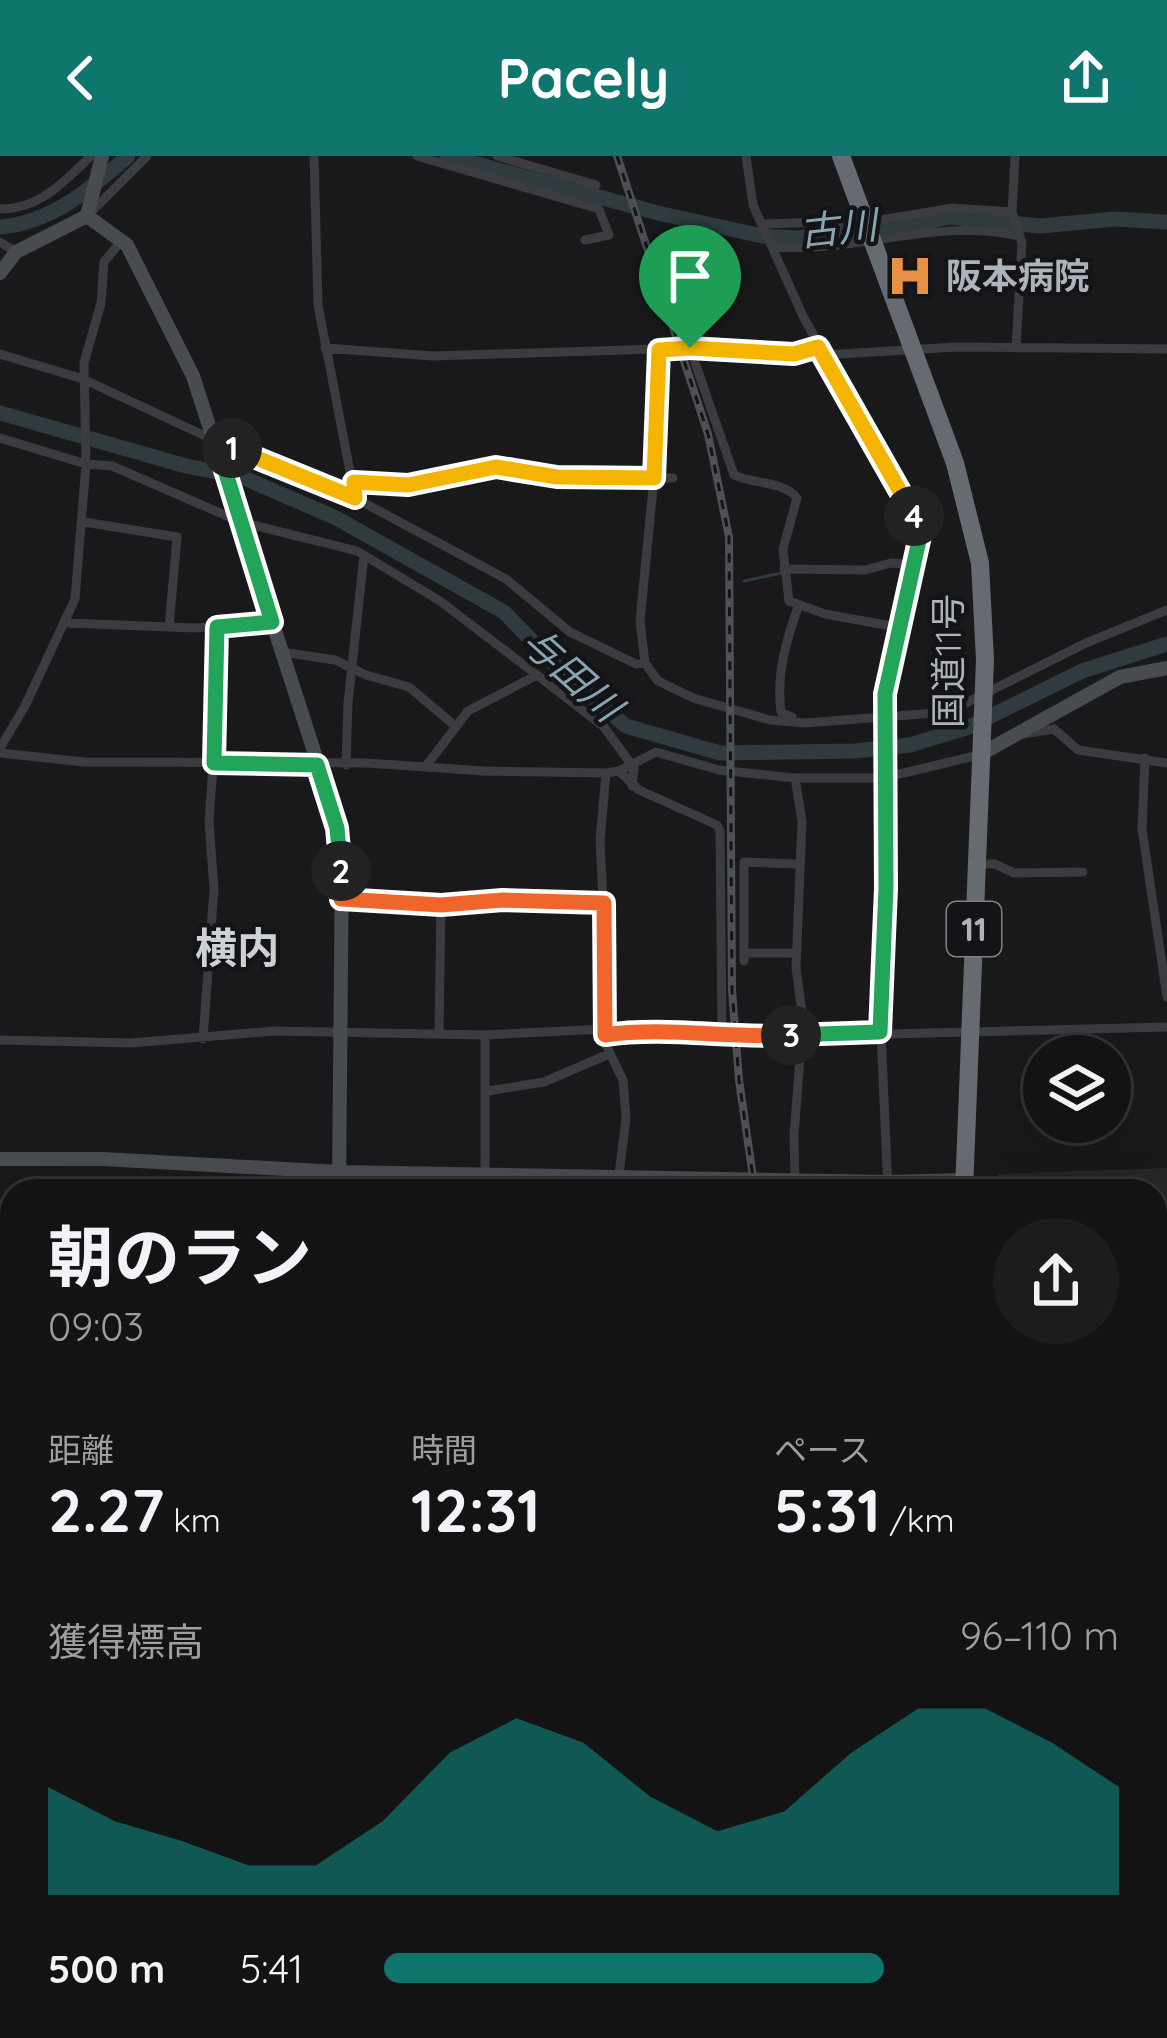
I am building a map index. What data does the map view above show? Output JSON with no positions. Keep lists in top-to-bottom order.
{
  "streets": {
    "highway": ["国道11号", "11"]
  },
  "districts": ["横内"],
  "water": ["古川", "与田川"],
  "places": {
    "hospital": ["阪本病院"]
  },
  "page": {
    "header": "Pacely",
    "pins": [
      "1",
      "4",
      "2",
      "3"
    ],
    "heading": ["朝のラン", "09:03"],
    "stats": [
      ["距離", "2.27 km"],
      ["時間", "12:31"],
      ["ペース", "5:31 /km"]
    ],
    "chart": ["獲得標高", "96–110 m"],
    "list": [
      {
        "name": "500 m",
        "note": "5:41"
      }
    ]
  }
}
